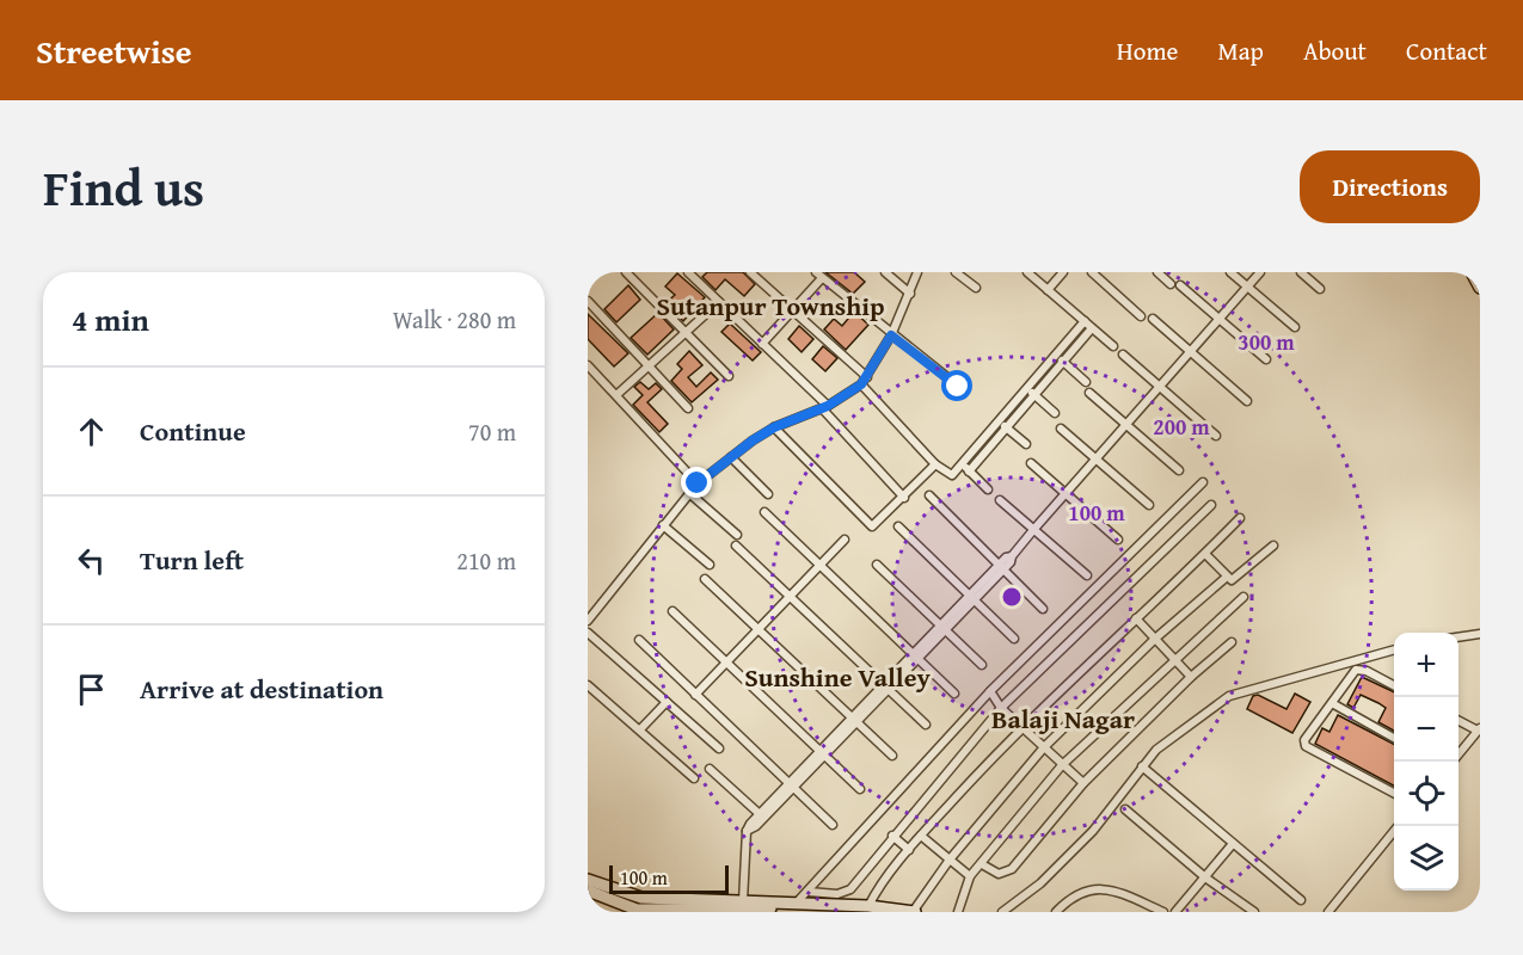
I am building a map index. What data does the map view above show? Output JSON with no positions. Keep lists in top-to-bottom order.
{
  "districts": ["Sutanpur Township", "Sunshine Valley", "Balaji Nagar"],
  "scale_bar": "100 m",
  "page": {
    "header": "Streetwise",
    "nav": [
      "Home",
      "Map",
      "About",
      "Contact"
    ],
    "title": "Find us",
    "buttons": "Directions",
    "heading": ["4 min", "Walk · 280 m"],
    "list": [
      ["Continue", "70 m"],
      ["Turn left", "210 m"],
      "Arrive at destination"
    ],
    "map_buttons": ["+", "−"],
    "scale": "100 m"
  },
  "rings": ["300 m", "200 m", "100 m"]
}
